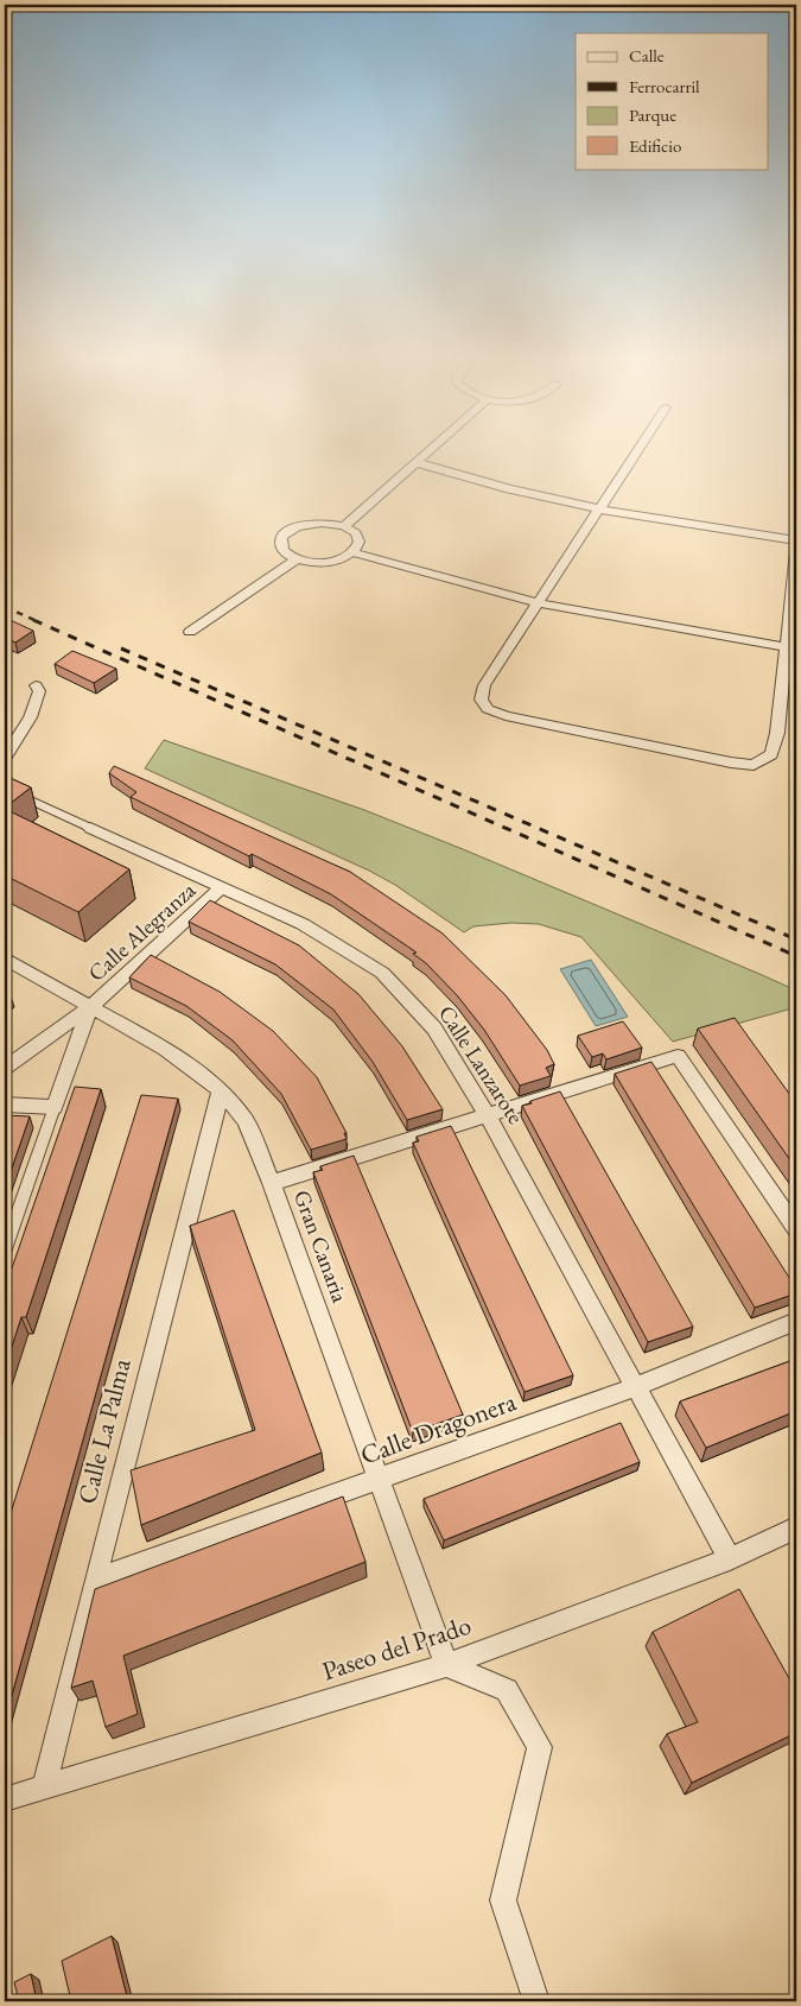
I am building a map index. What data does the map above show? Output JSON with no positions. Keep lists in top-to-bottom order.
{
  "streets": {
    "street": [
      "Calle Alegranza",
      "Calle Lanzarote",
      "Gran Canaria",
      "Calle Dragonera",
      "Calle La Palma",
      "Paseo del Prado"
    ]
  },
  "crossings": [
    ["Calle Alegranza", "Calle Lanzarote"],
    ["Calle Alegranza", "Gran Canaria"],
    ["Calle Lanzarote", "Calle Dragonera"],
    ["Calle Lanzarote", "Paseo del Prado"],
    ["Gran Canaria", "Calle Dragonera"],
    ["Gran Canaria", "Calle La Palma"],
    ["Gran Canaria", "Paseo del Prado"],
    ["Calle Dragonera", "Calle La Palma"],
    ["Calle La Palma", "Paseo del Prado"]
  ],
  "legend": [
    "Calle",
    "Ferrocarril",
    "Parque",
    "Edificio"
  ]
}
